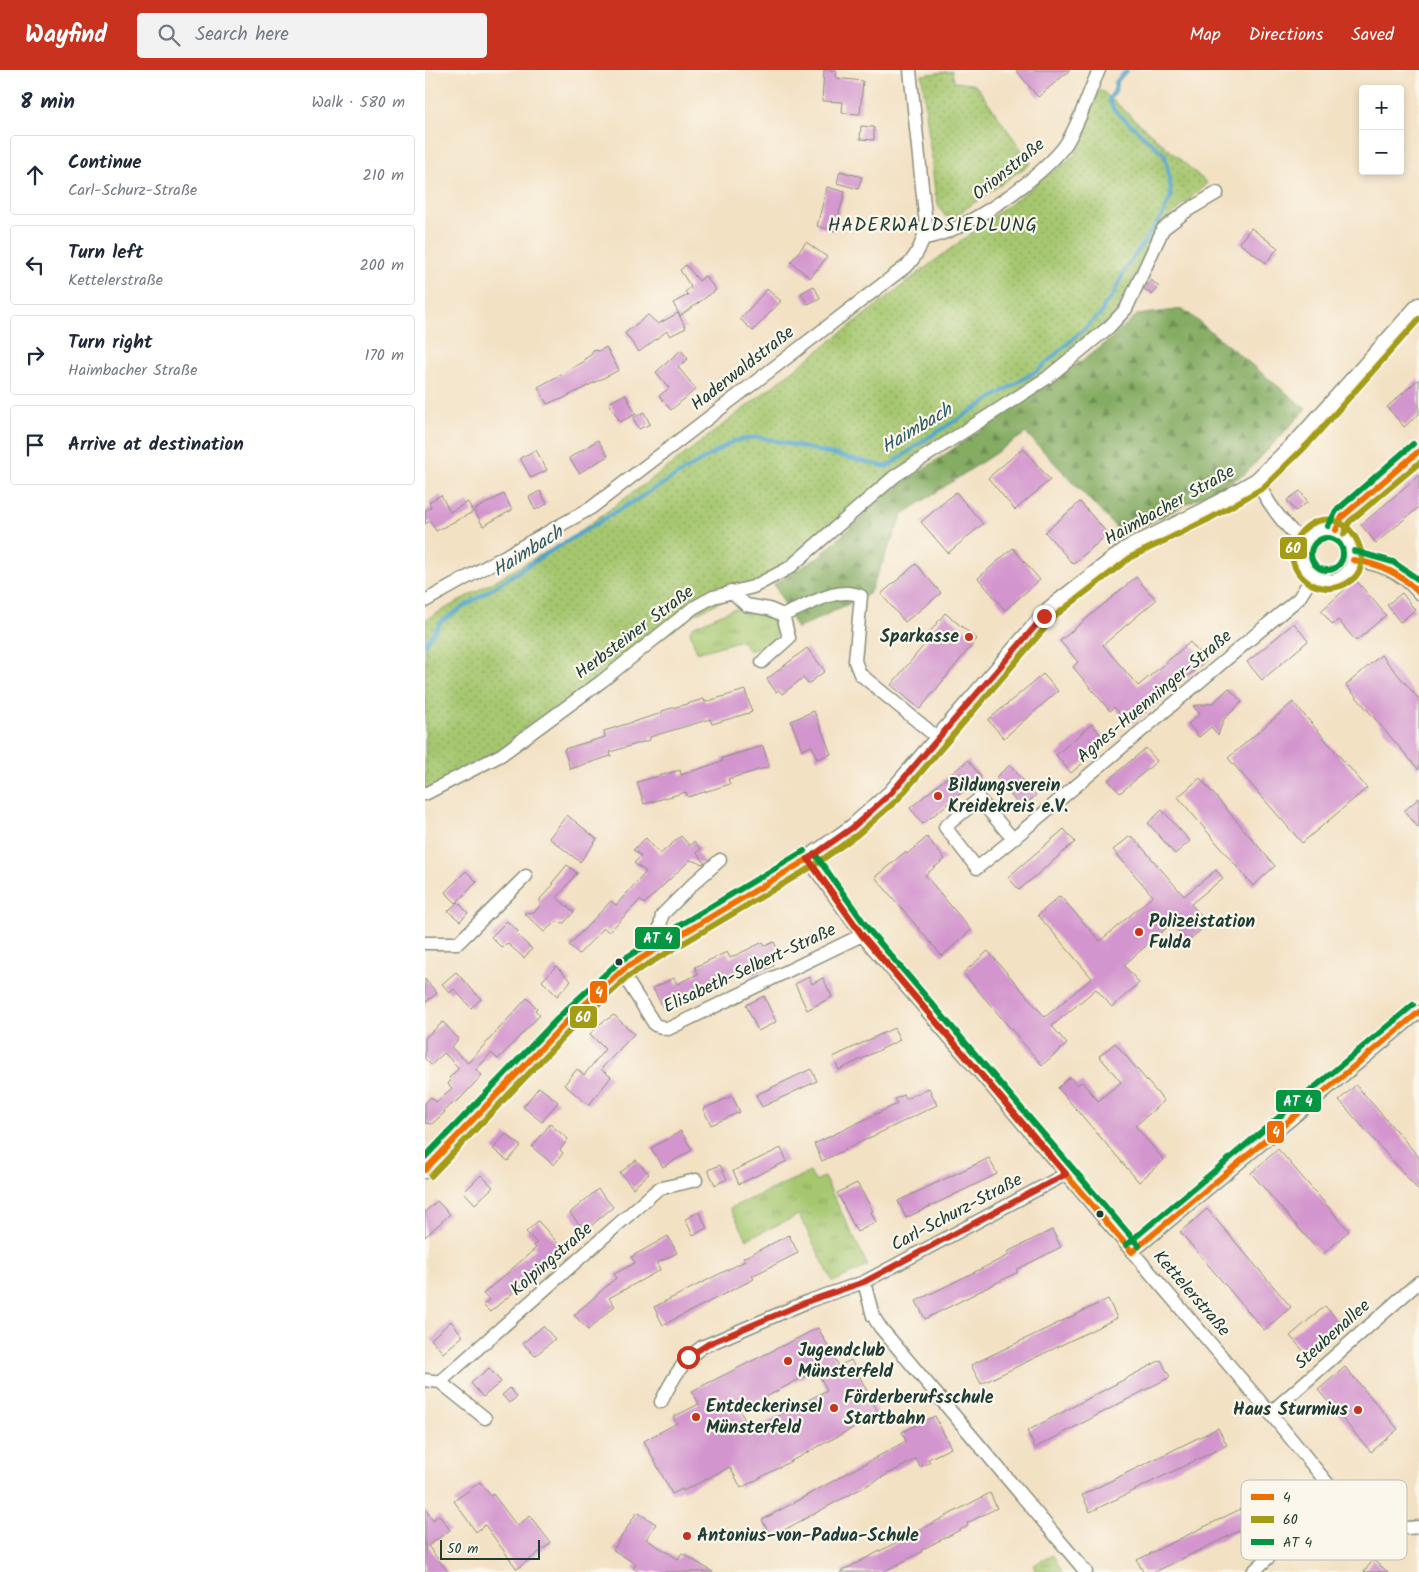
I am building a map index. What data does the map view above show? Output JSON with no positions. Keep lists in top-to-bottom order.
{
  "streets": {
    "main road": ["Haimbacher Straße"],
    "street": [
      "Orionstraße",
      "Haderwaldstraße",
      "Herbsteiner Straße",
      "Agnes-Huenninger-Straße",
      "Elisabeth-Selbert-Straße",
      "Carl-Schurz-Straße",
      "Kolpingstraße",
      "Kettelerstraße",
      "Steubenallee"
    ]
  },
  "crossings": [
    ["Orionstraße", "Haderwaldstraße"],
    ["Haimbacher Straße", "Elisabeth-Selbert-Straße"],
    ["Haimbacher Straße", "Kettelerstraße"],
    ["Elisabeth-Selbert-Straße", "Kettelerstraße"],
    ["Carl-Schurz-Straße", "Kettelerstraße"],
    ["Kettelerstraße", "Steubenallee"]
  ],
  "districts": ["HADERWALDSIEDLUNG"],
  "water": ["Haimbach"],
  "places": [
    "Sparkasse",
    "Bildungsverein Kreidekreis e.V.",
    "Polizeistation Fulda",
    "Jugendclub Münsterfeld",
    "Förderberufsschule Startbahn",
    "Haus Sturmius",
    "Entdeckerinsel Münsterfeld",
    "Antonius-von-Padua-Schule"
  ],
  "lines": ["transit line 60", "transit line 4"],
  "legend": ["4", "60", "AT 4"],
  "scale_bar": "50 m",
  "page": {
    "header": "Wayfind",
    "search": "Search here",
    "nav": ["Map", "Directions", "Saved"],
    "heading": ["8 min", "Walk · 580 m"],
    "map_buttons": ["+", "−"],
    "list": [
      ["Continue", "Carl-Schurz-Straße", "210 m"],
      ["Turn left", "Kettelerstraße", "200 m"],
      ["Turn right", "Haimbacher Straße", "170 m"],
      "Arrive at destination"
    ],
    "scale": "50 m"
  }
}
